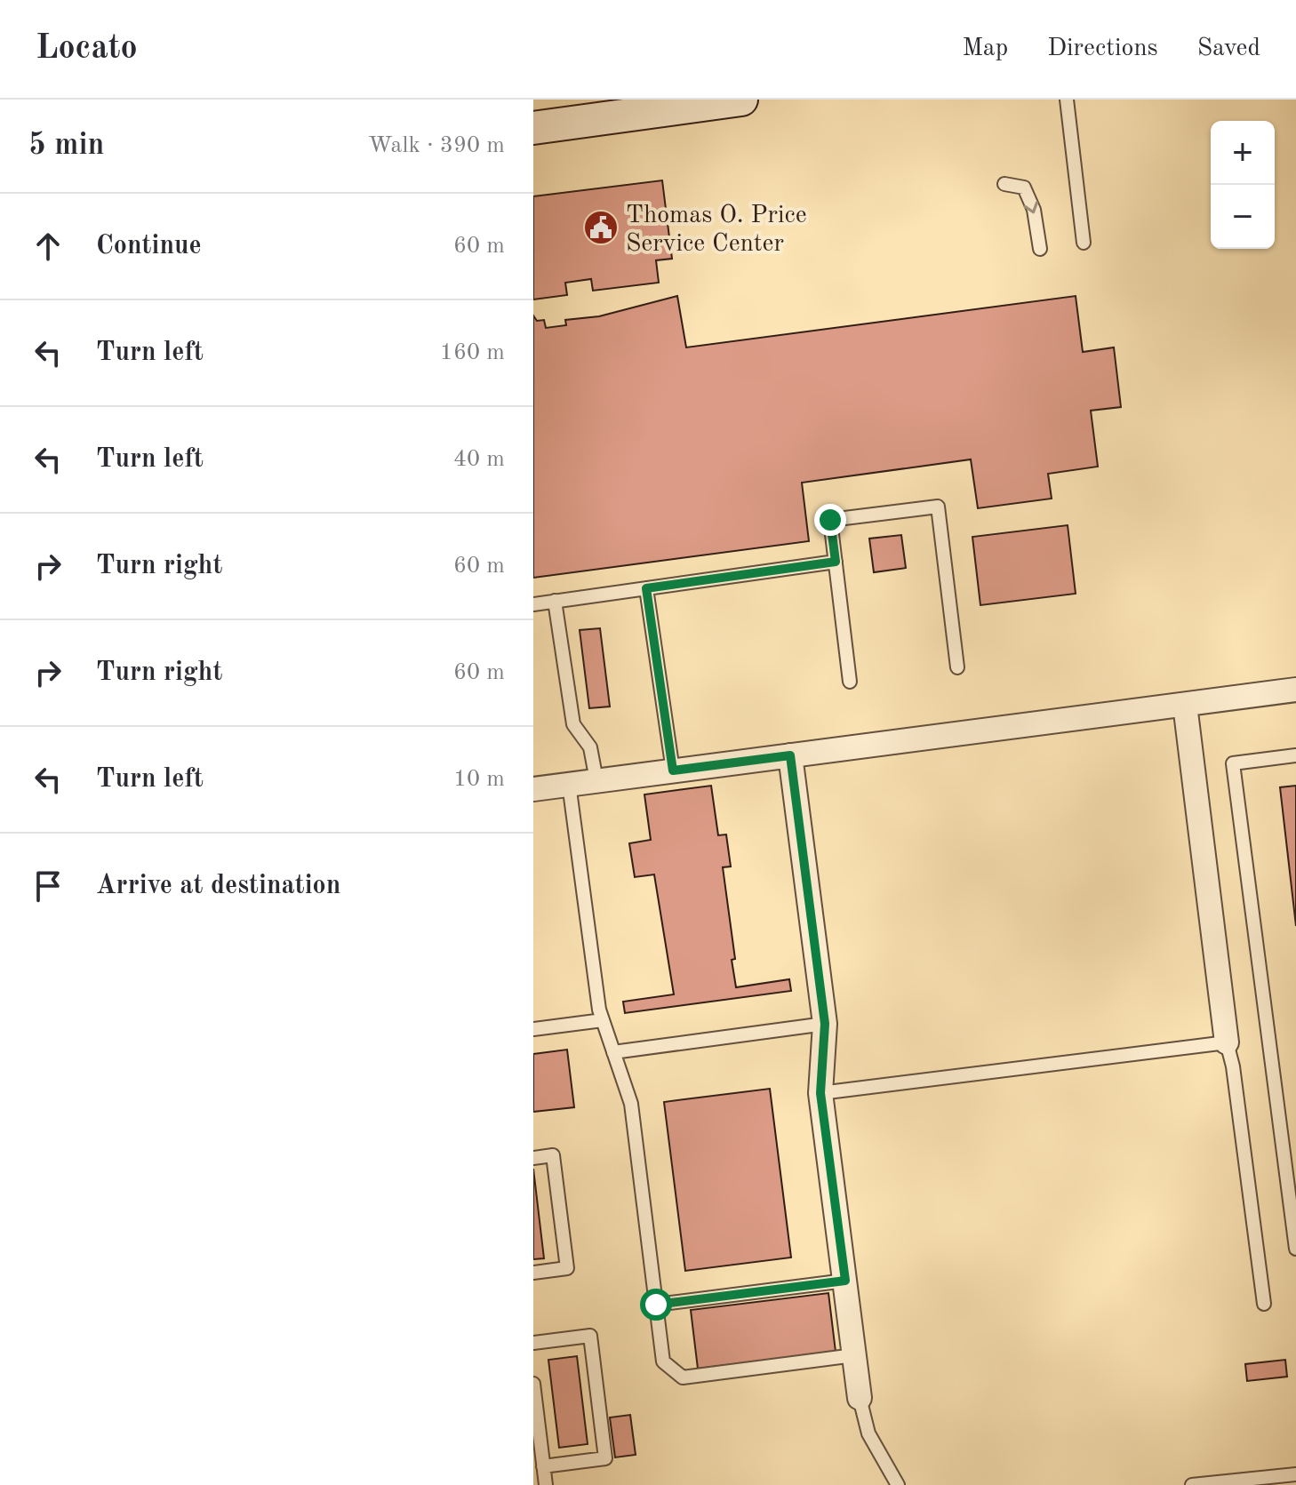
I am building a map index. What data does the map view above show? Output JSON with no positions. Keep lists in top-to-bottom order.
{
  "places": {
    "public building": ["Thomas O. Price Service Center"]
  },
  "page": {
    "header": "Locato",
    "nav": ["Map", "Directions", "Saved"],
    "heading": ["5 min", "Walk · 390 m"],
    "map_buttons": ["+", "−"],
    "list": [
      ["Continue", "60 m"],
      ["Turn left", "160 m"],
      ["Turn left", "40 m"],
      ["Turn right", "60 m"],
      ["Turn right", "60 m"],
      ["Turn left", "10 m"],
      "Arrive at destination"
    ]
  }
}
